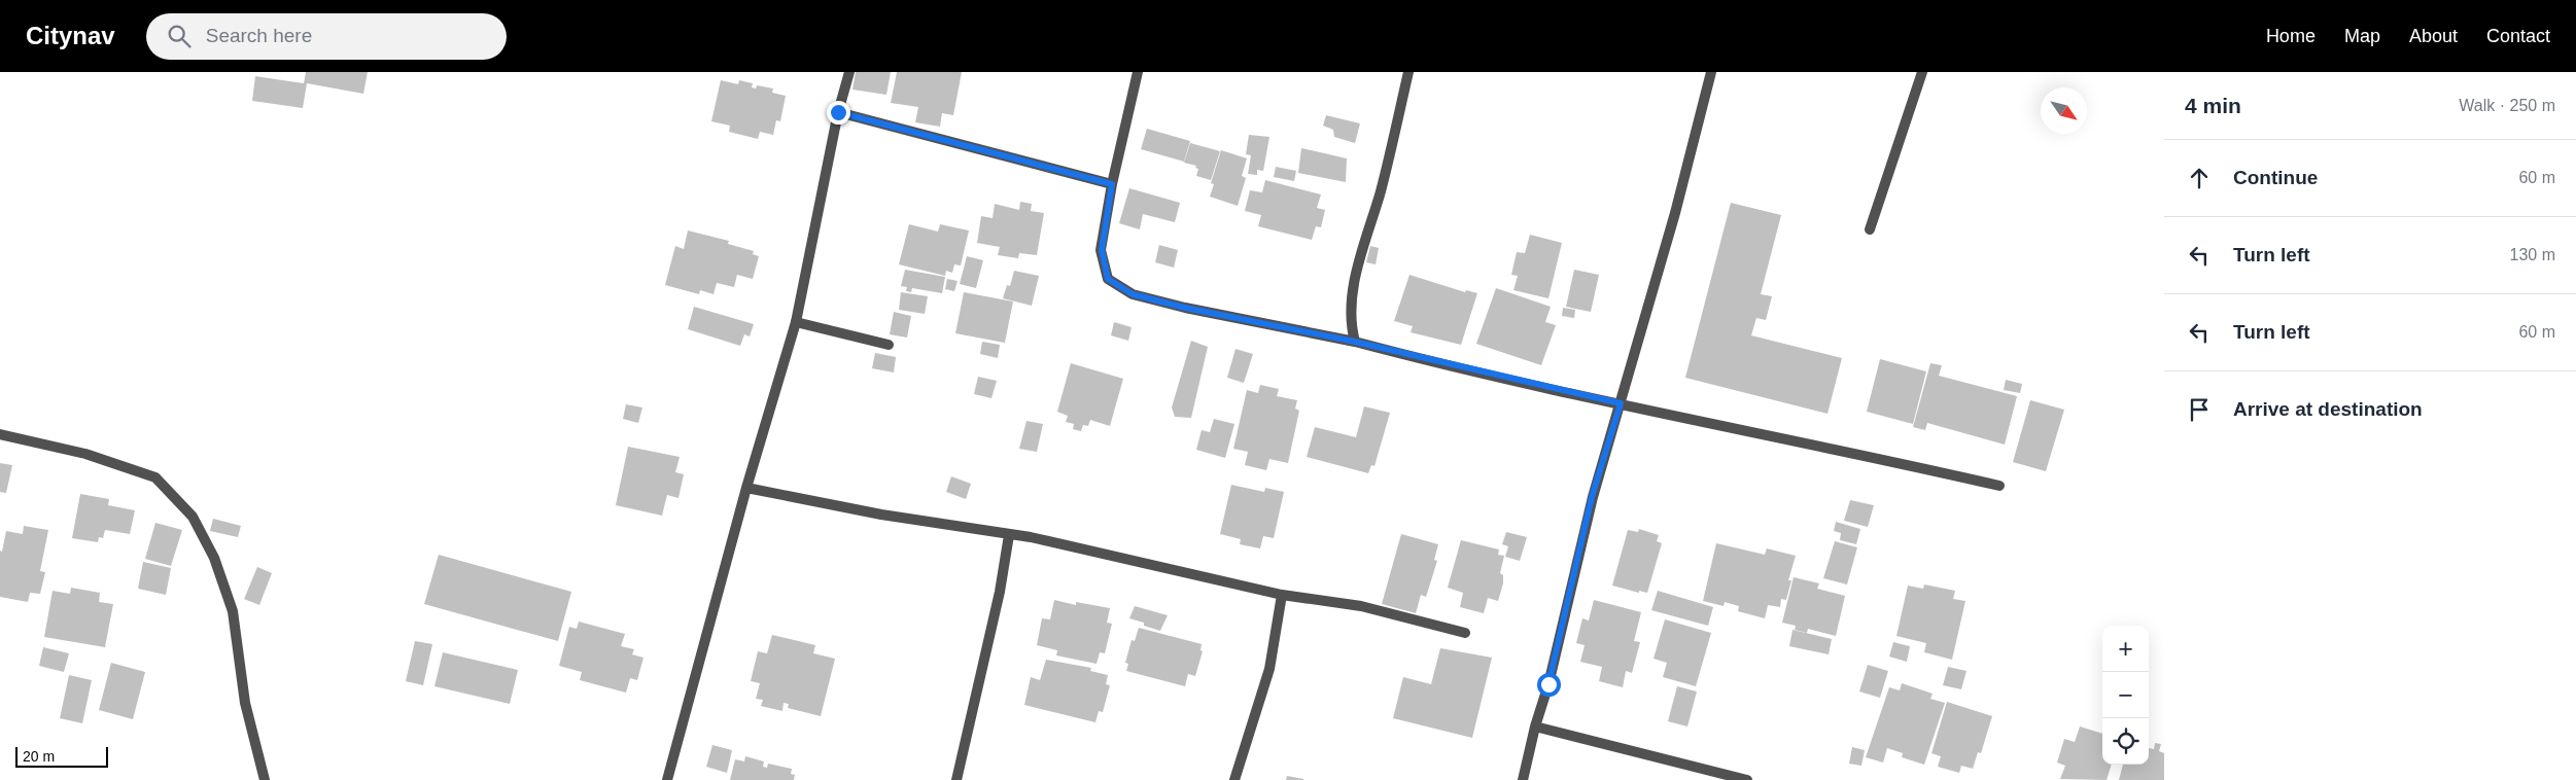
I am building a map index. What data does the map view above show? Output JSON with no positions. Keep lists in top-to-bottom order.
{
  "scale_bar": "20 m",
  "north": "bottom right",
  "page": {
    "header": "Citynav",
    "search": "Search here",
    "nav": [
      "Home",
      "Map",
      "About",
      "Contact"
    ],
    "heading": ["4 min", "Walk · 250 m"],
    "list": [
      ["Continue", "60 m"],
      ["Turn left", "130 m"],
      ["Turn left", "60 m"],
      "Arrive at destination"
    ],
    "map_buttons": ["+", "−"],
    "scale": "20 m"
  }
}
